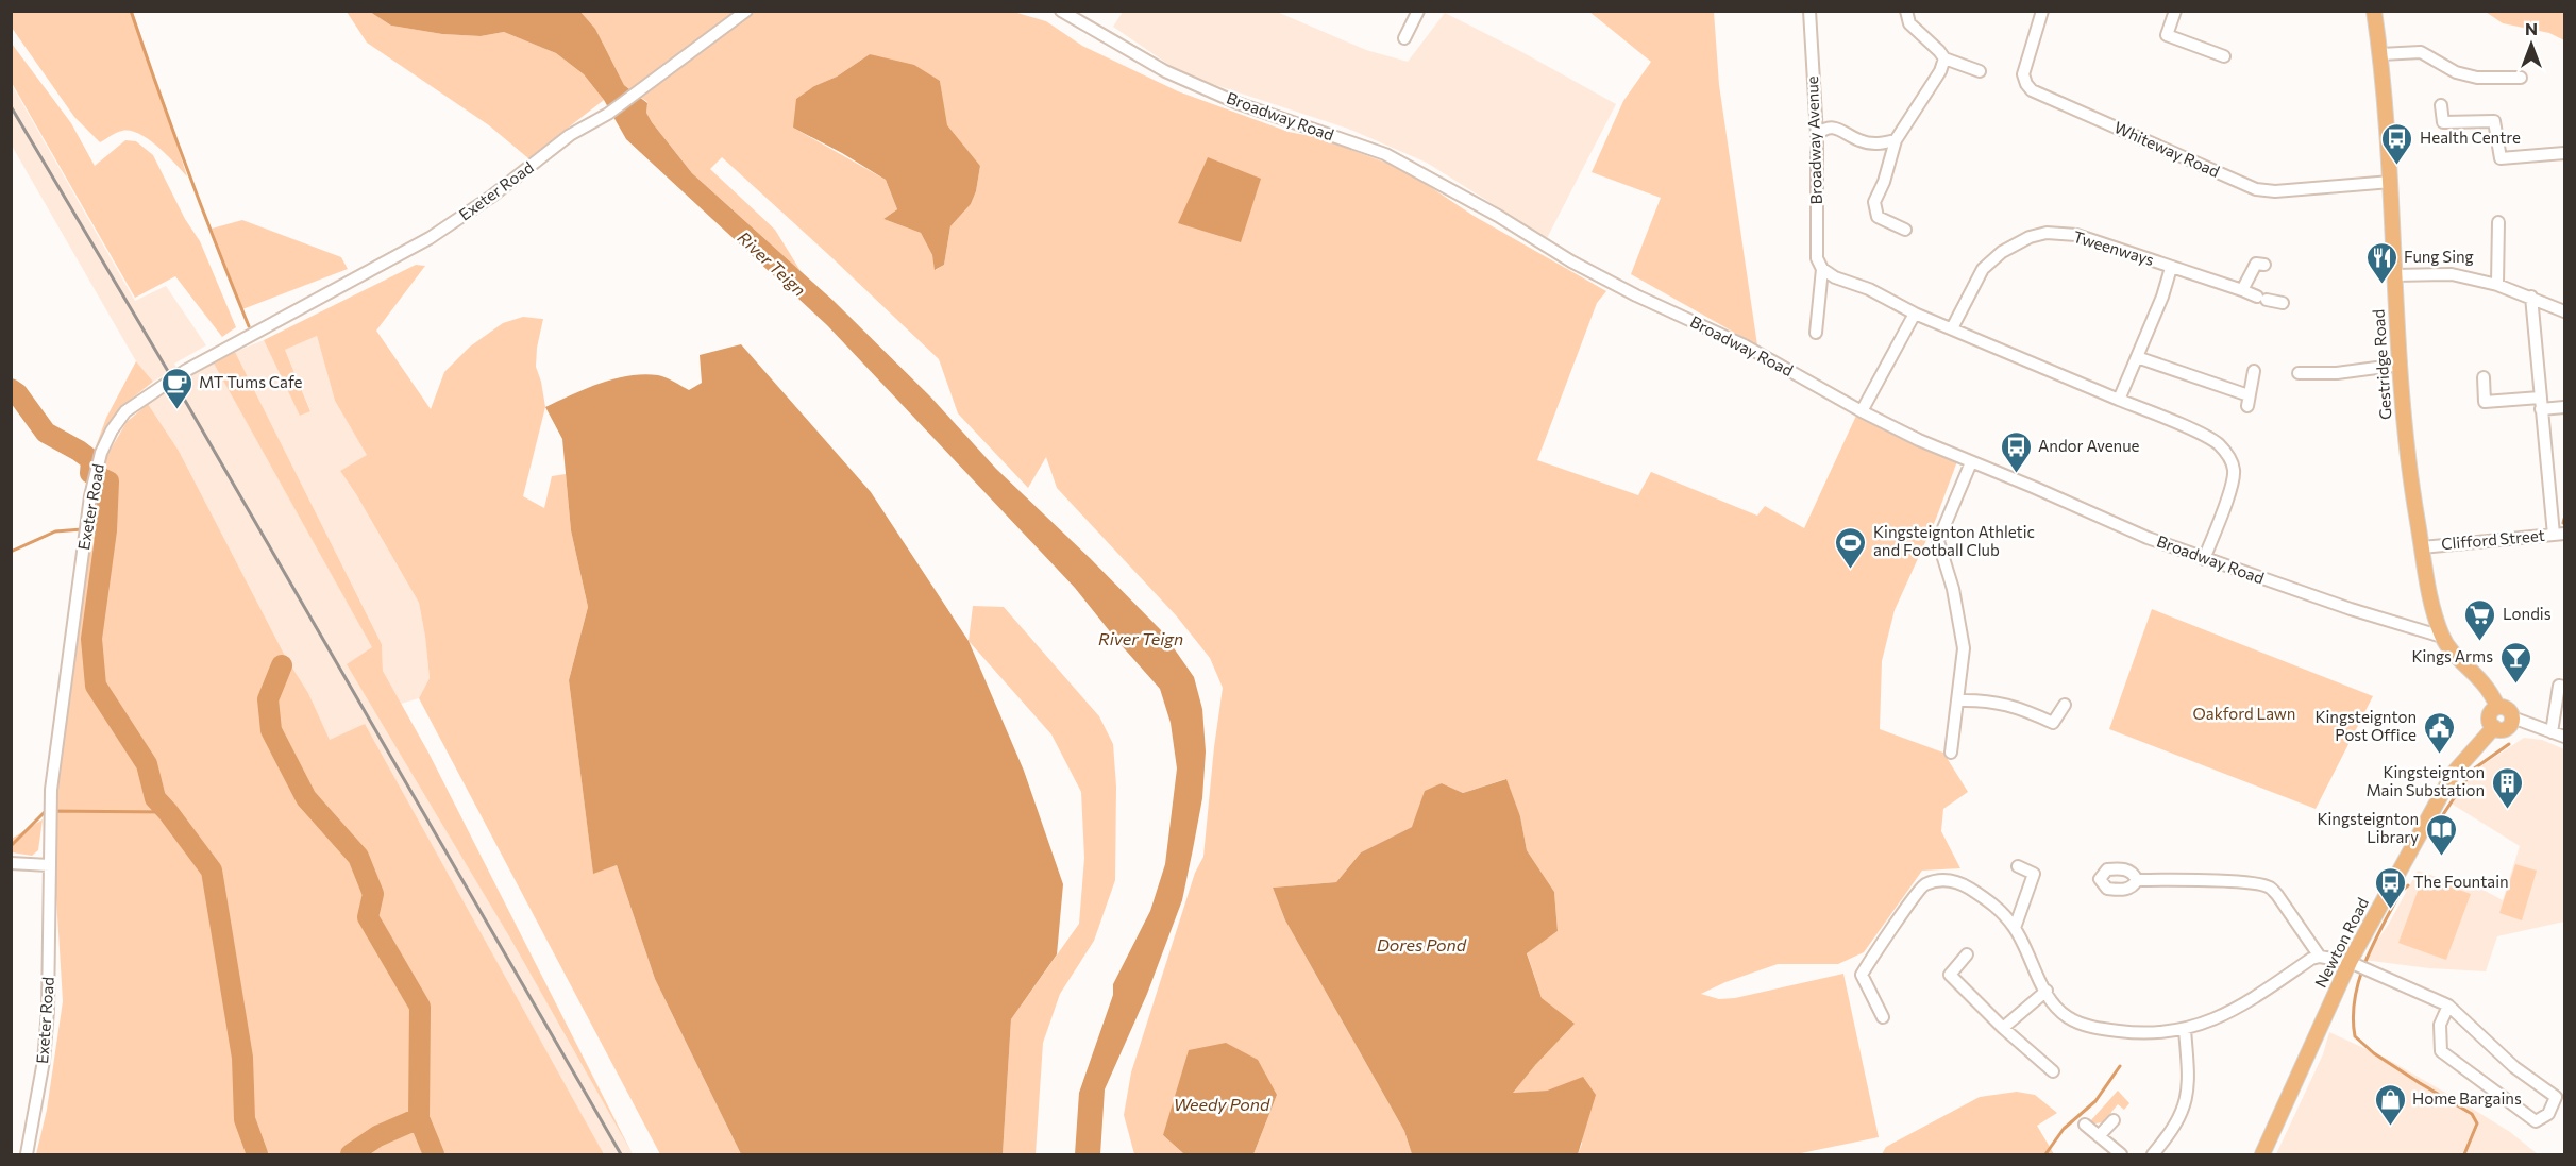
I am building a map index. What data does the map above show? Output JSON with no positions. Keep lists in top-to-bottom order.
{
  "streets": {
    "main road": ["Gestridge Road", "Newton Road"],
    "street": [
      "Broadway Road",
      "Broadway Avenue",
      "Whiteway Road",
      "Exeter Road",
      "Tweenways",
      "Clifford Street"
    ]
  },
  "crossings": [
    ["Broadway Road", "Gestridge Road"],
    ["Whiteway Road", "Gestridge Road"],
    ["Gestridge Road", "Clifford Street"]
  ],
  "water": ["River Teign", "Dores Pond", "Weedy Pond"],
  "parks": ["Oakford Lawn"],
  "places": {
    "bus stop": ["Health Centre", "Andor Avenue", "The Fountain"],
    "restaurant": ["Fung Sing"],
    "cafe": ["MT Tums Cafe"],
    "sports": ["Kingsteignton Athletic and Football Club"],
    "supermarket": ["Londis"],
    "bar": ["Kings Arms"],
    "public building": ["Kingsteignton Post Office"],
    "building": ["Kingsteignton Main Substation"],
    "library": ["Kingsteignton Library"],
    "shop": ["Home Bargains"]
  },
  "north": "top"
}
